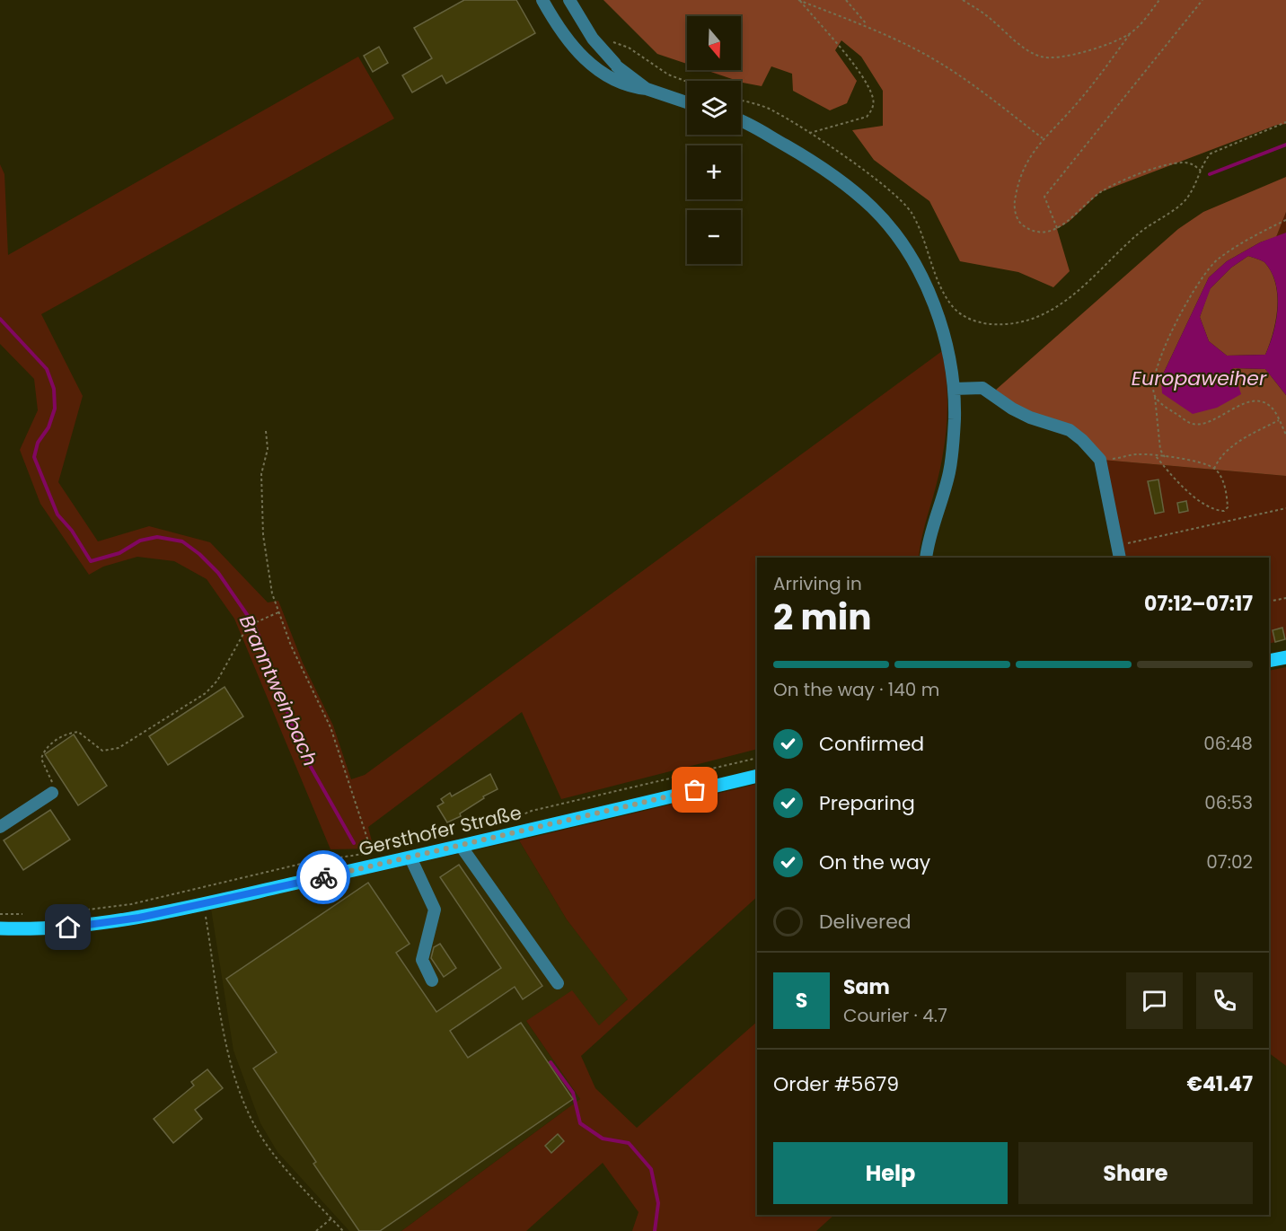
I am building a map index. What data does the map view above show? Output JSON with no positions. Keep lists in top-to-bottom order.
{
  "streets": {
    "main road": ["Gersthofer Straße"]
  },
  "water": ["Europaweiher", "Branntweinbach"],
  "north": "bottom",
  "page": {
    "map_buttons": ["+", "−"],
    "heading": ["2 min", "Arriving in", "07:12–07:17"],
    "panel": [
      "Sam",
      "Courier · 4.7",
      "Order #5679",
      "€41.47"
    ],
    "bar": "On the way · 140 m",
    "list": [
      ["Confirmed", "06:48"],
      ["Preparing", "06:53"],
      ["On the way", "07:02"],
      "Delivered"
    ],
    "round": "S",
    "buttons": ["Help", "Share"]
  }
}
